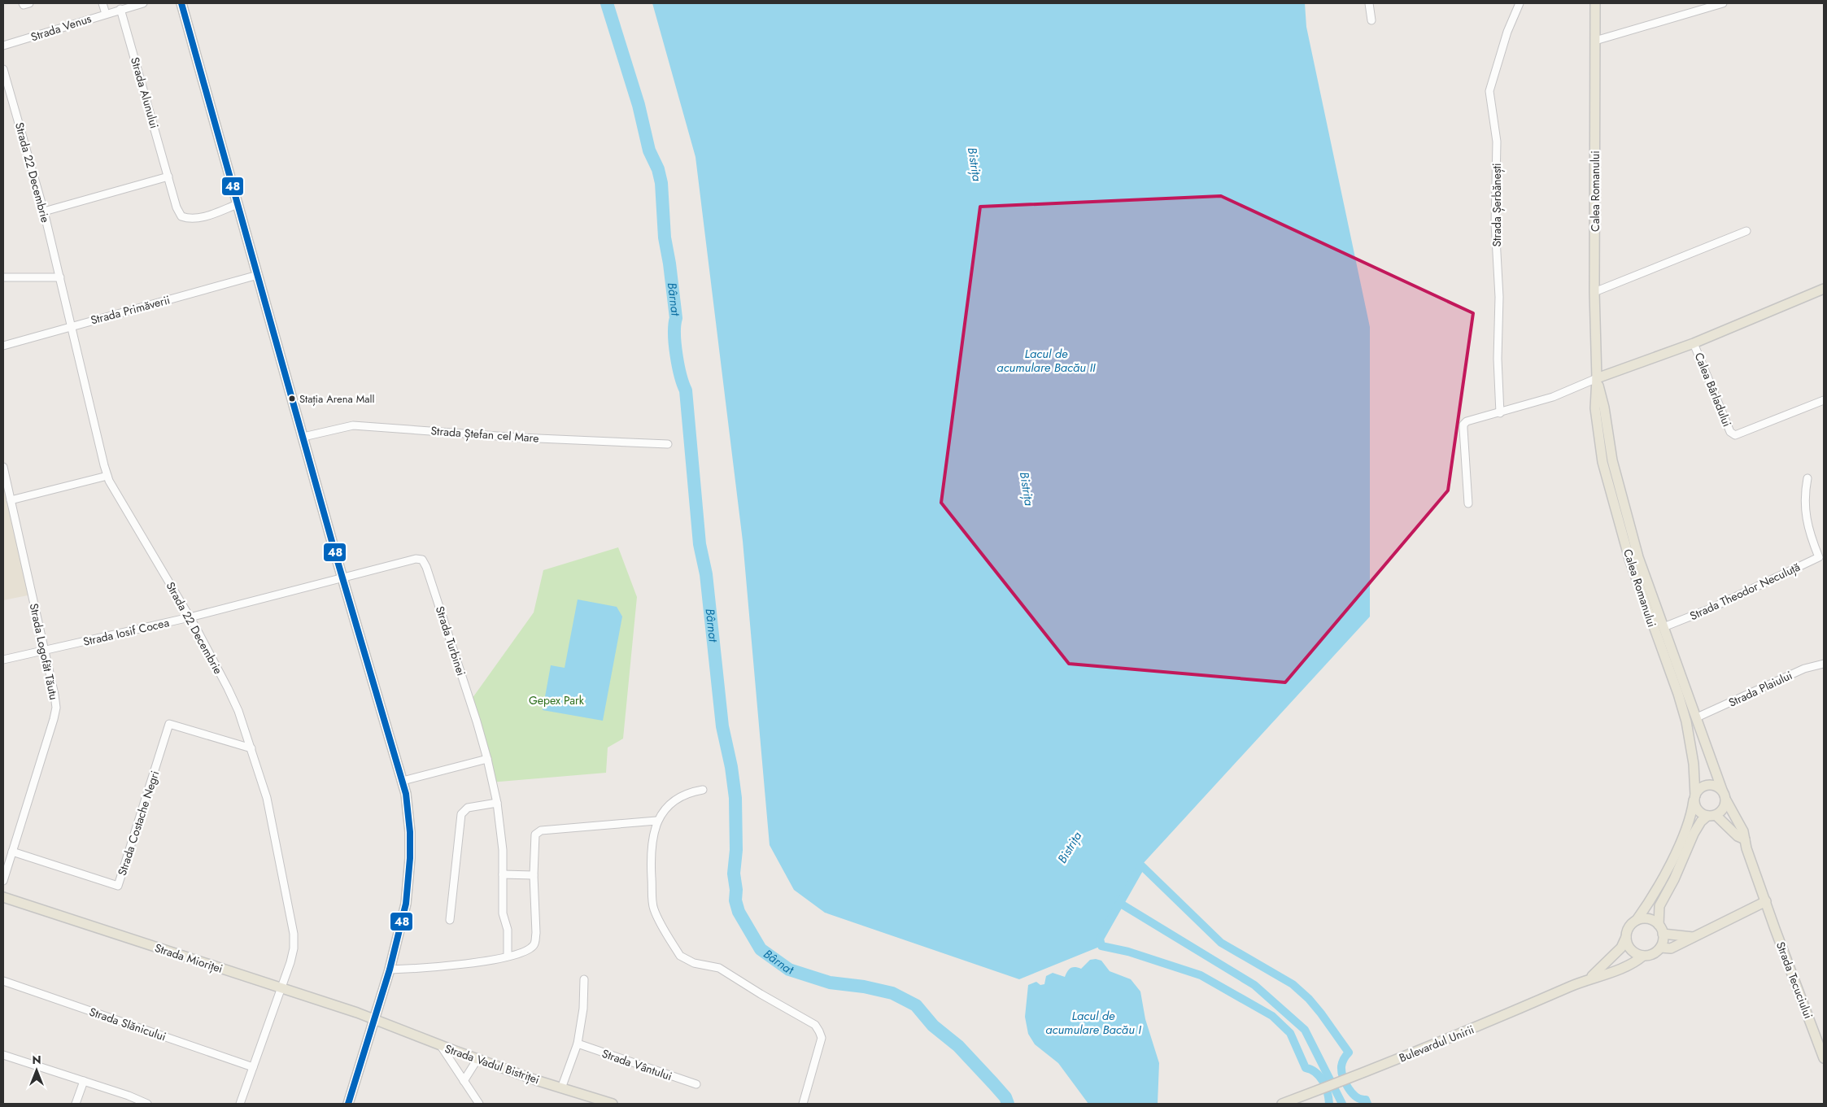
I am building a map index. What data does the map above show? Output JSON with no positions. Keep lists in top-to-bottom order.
{
  "streets": {
    "main road": [
      "Calea Romanului",
      "Calea Bârladului",
      "Strada Mioriței",
      "Strada Tecuciului",
      "Bulevardul Unirii",
      "Strada Vadul Bistriței"
    ],
    "street": [
      "Strada Venus",
      "Strada Alunului",
      "Strada 22 Decembrie",
      "Strada Șerbănești",
      "Strada Primăverii",
      "Strada Ștefan cel Mare",
      "Strada Theodor Neculuță",
      "Strada Iosif Cocea",
      "Strada Turbinei",
      "Strada Logofăt Tăutu",
      "Strada Plaiului",
      "Strada Costache Negri",
      "Strada Slănicului",
      "Strada Vântului"
    ]
  },
  "crossings": [
    ["Strada Venus", "Strada Alunului"],
    ["Strada 22 Decembrie", "Strada Primăverii"],
    ["Strada 22 Decembrie", "Strada Iosif Cocea"],
    ["Strada 22 Decembrie", "Strada Costache Negri"],
    ["Strada 22 Decembrie", "Strada Mioriței"],
    ["Strada 22 Decembrie", "Strada Slănicului"],
    ["Calea Romanului", "Calea Bârladului"],
    ["Calea Romanului", "Strada Theodor Neculuță"],
    ["Calea Romanului", "Strada Plaiului"],
    ["Calea Romanului", "Bulevardul Unirii"],
    ["Strada Iosif Cocea", "Strada Turbinei"],
    ["Strada Iosif Cocea", "Strada Logofăt Tăutu"],
    ["Strada Logofăt Tăutu", "Strada Costache Negri"],
    ["Strada Mioriței", "Strada Vadul Bistriței"]
  ],
  "water": [
    "Bistrița",
    "Bârnat",
    "Lacul de acumulare Bacău II",
    "Lacul de acumulare Bacău I"
  ],
  "parks": ["Gepex Park"],
  "places": ["Stația Arena Mall"],
  "lines": ["transit line 48"],
  "north": "top"
}
